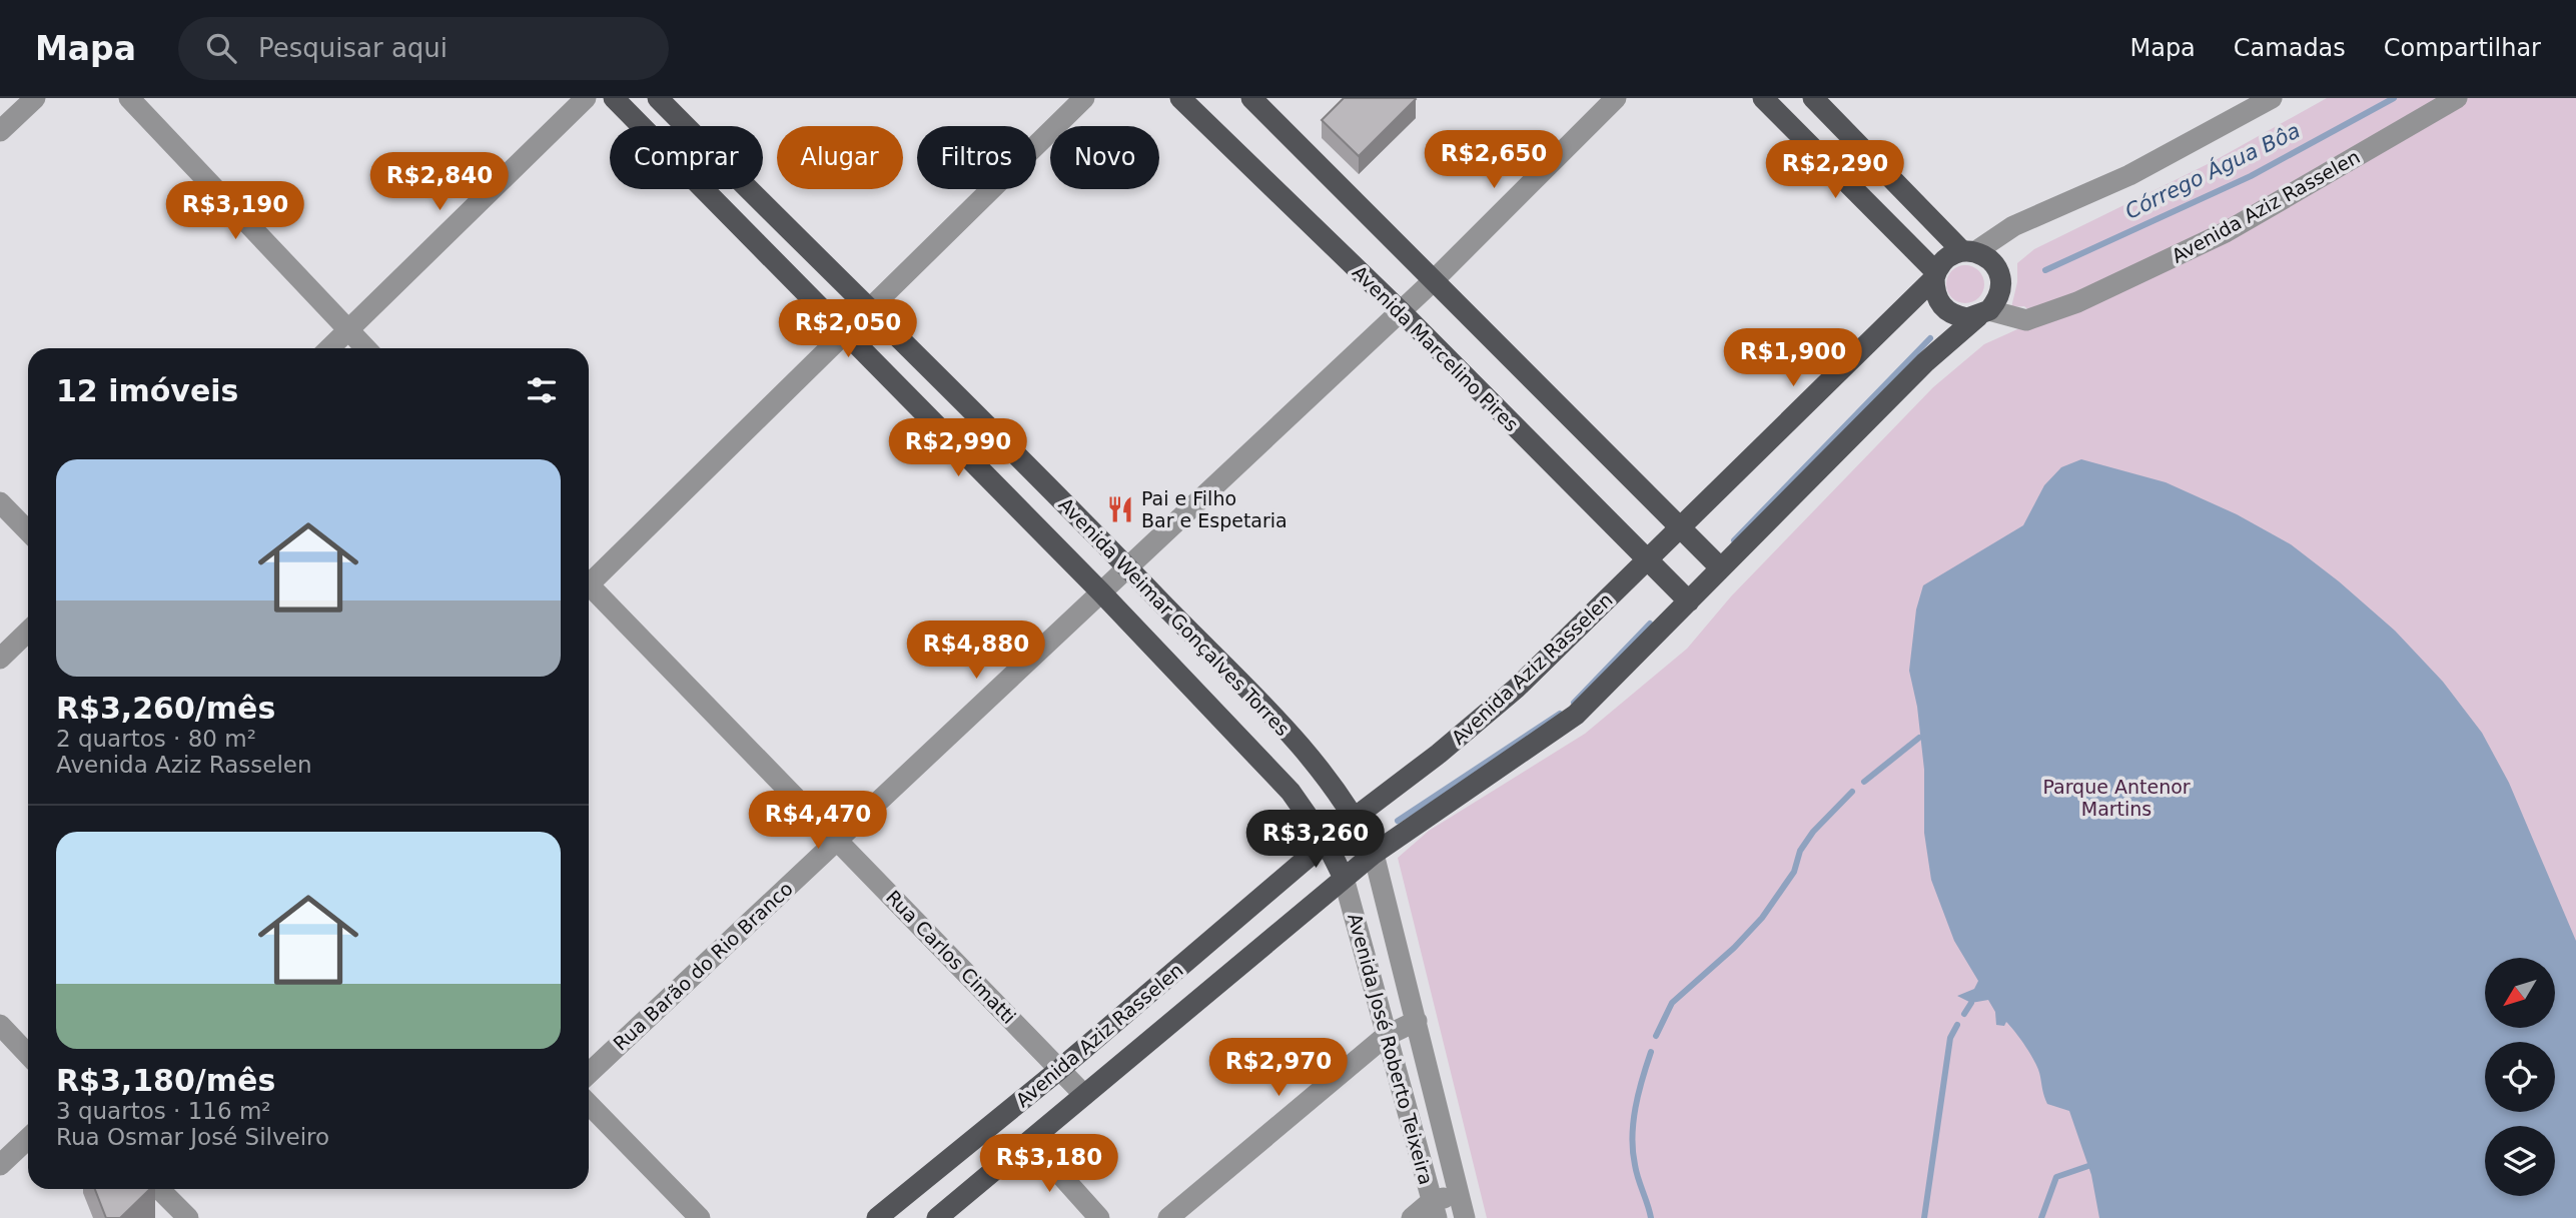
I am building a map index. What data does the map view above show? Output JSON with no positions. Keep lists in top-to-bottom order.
{
  "streets": {
    "main road": [
      "Avenida Aziz Rasselen",
      "Avenida Marcelino Pires",
      "Avenida Weimar Gonçalves Torres",
      "Avenida José Roberto Teixeira"
    ],
    "street": ["Rua Carlos Cimatti", "Rua Barão do Rio Branco"]
  },
  "crossings": [
    ["Avenida Aziz Rasselen", "Avenida Marcelino Pires"],
    ["Avenida Aziz Rasselen", "Avenida Weimar Gonçalves Torres"],
    ["Avenida Aziz Rasselen", "Rua Carlos Cimatti"],
    ["Avenida Aziz Rasselen", "Avenida José Roberto Teixeira"],
    ["Avenida Marcelino Pires", "Rua Barão do Rio Branco"],
    ["Avenida Weimar Gonçalves Torres", "Rua Barão do Rio Branco"],
    ["Avenida Weimar Gonçalves Torres", "Avenida José Roberto Teixeira"],
    ["Rua Carlos Cimatti", "Rua Barão do Rio Branco"]
  ],
  "water": ["Córrego Água Bôa"],
  "parks": ["Parque Antenor Martins"],
  "places": {
    "restaurant": ["Pai e Filho Bar e Espetaria"]
  },
  "north": "bottom left",
  "page": {
    "header": "Mapa",
    "search": "Pesquisar aqui",
    "nav": ["Mapa", "Camadas", "Compartilhar"],
    "chip": [
      "Comprar",
      "Alugar",
      "Filtros",
      "Novo"
    ],
    "price": [
      "R$2,650",
      "R$2,290",
      "R$2,840",
      "R$3,190",
      "R$2,050",
      "R$1,900",
      "R$2,990",
      "R$4,880",
      "R$4,470",
      "R$3,260",
      "R$2,970",
      "R$3,180"
    ],
    "heading": "12 imóveis",
    "list": [
      {
        "name": "R$3,260/mês",
        "note": "2 quartos · 80 m² · Avenida Aziz Rasselen"
      },
      {
        "name": "R$3,180/mês",
        "note": "3 quartos · 116 m² · Rua Osmar José Silveiro"
      }
    ]
  }
}
